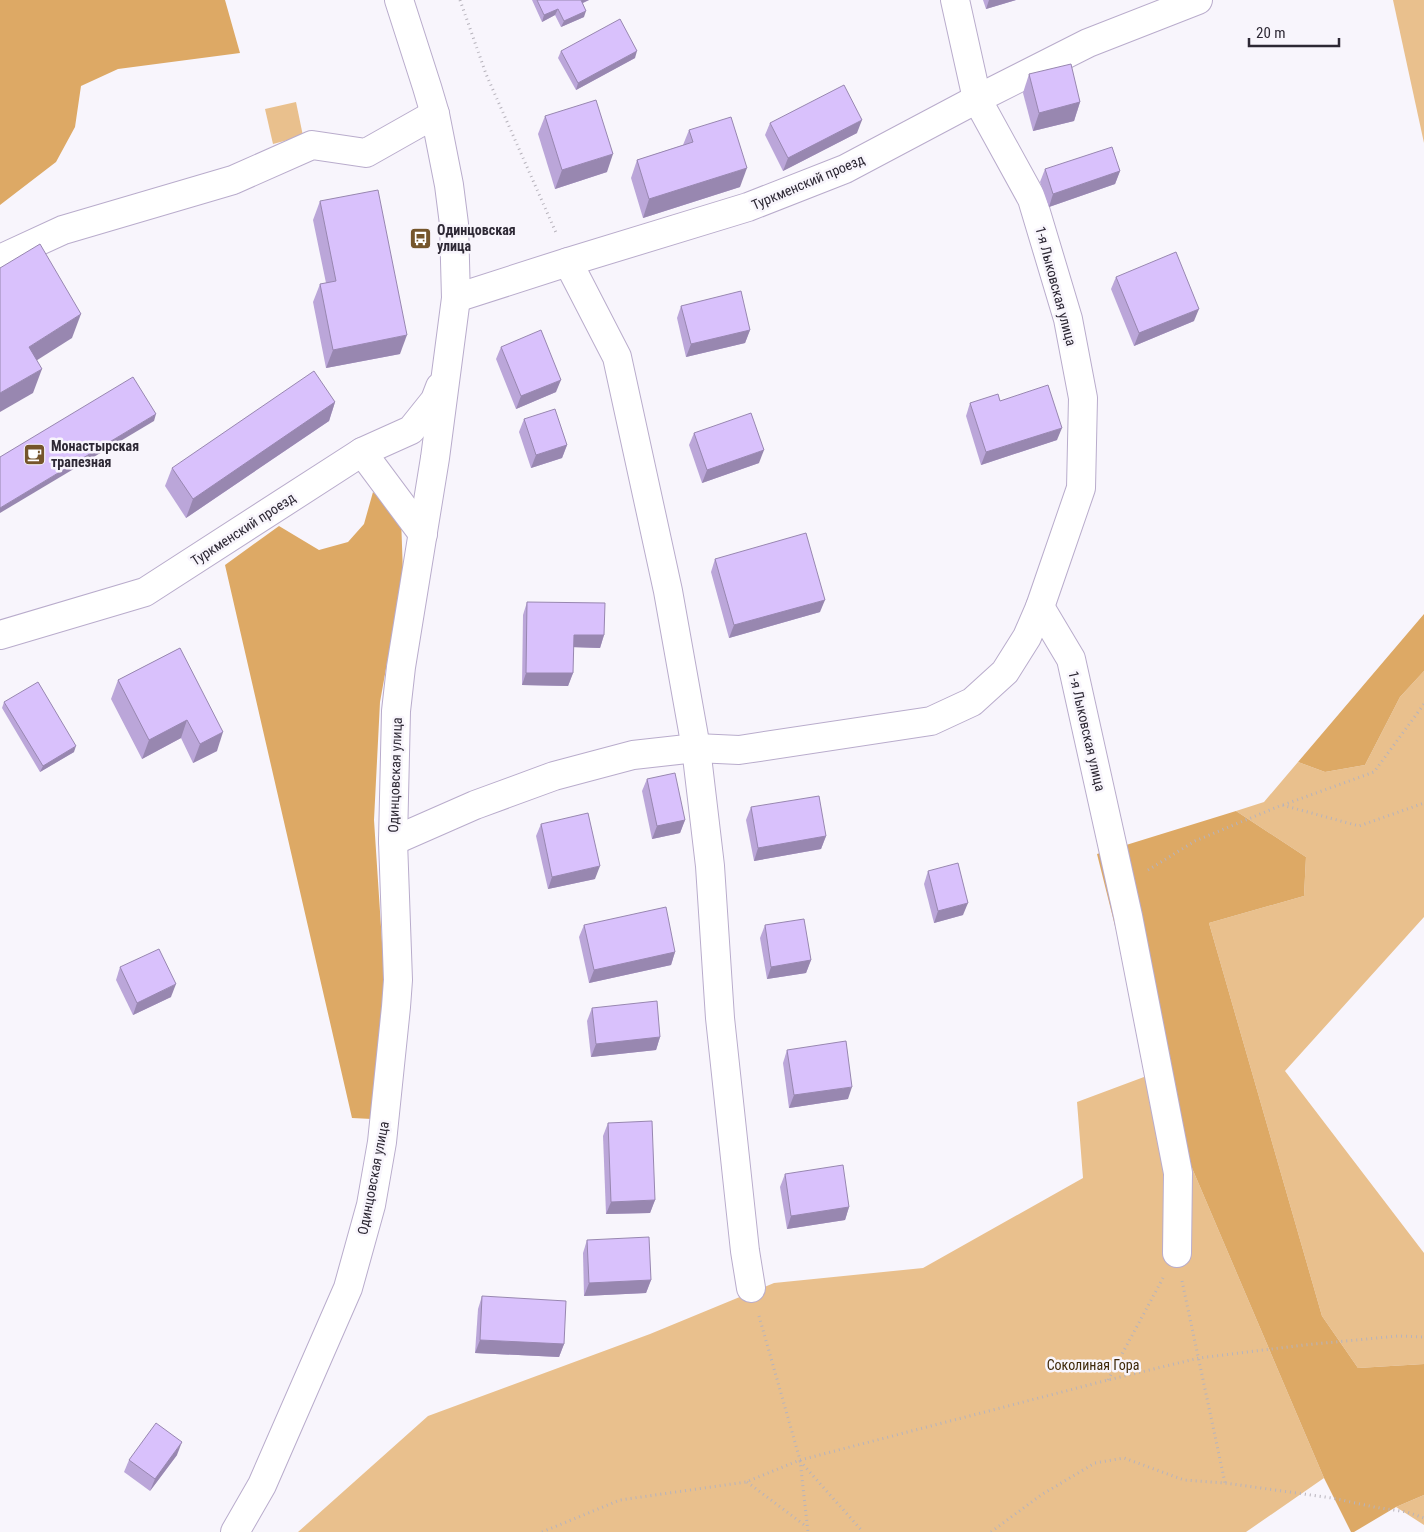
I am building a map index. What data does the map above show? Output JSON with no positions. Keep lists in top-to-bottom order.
{
  "streets": {
    "street": ["Туркменский проезд", "1-я Лыковская улица", "Одинцовская улица"]
  },
  "crossings": [
    ["Туркменский проезд", "1-я Лыковская улица"],
    ["Туркменский проезд", "Одинцовская улица"]
  ],
  "parks": ["Соколиная Гора"],
  "places": {
    "bus stop": ["Одинцовская улица"],
    "cafe": ["Монастырская трапезная"]
  },
  "scale_bar": "20 m"
}
